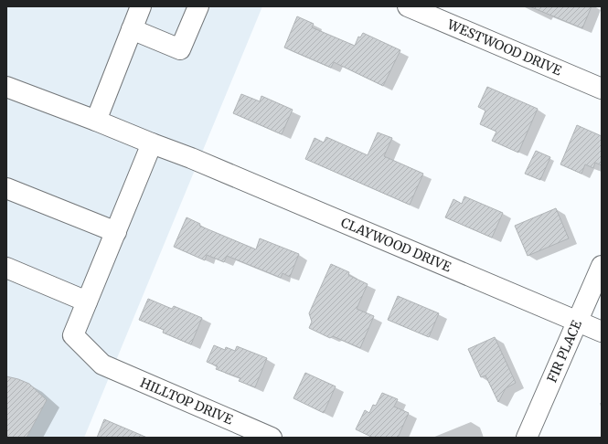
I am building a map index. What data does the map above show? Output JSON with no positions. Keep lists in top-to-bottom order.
{
  "streets": {
    "street": [
      "WESTWOOD DRIVE",
      "CLAYWOOD DRIVE",
      "FIR PLACE",
      "HILLTOP DRIVE"
    ]
  },
  "crossings": [
    ["CLAYWOOD DRIVE", "FIR PLACE"]
  ]
}
